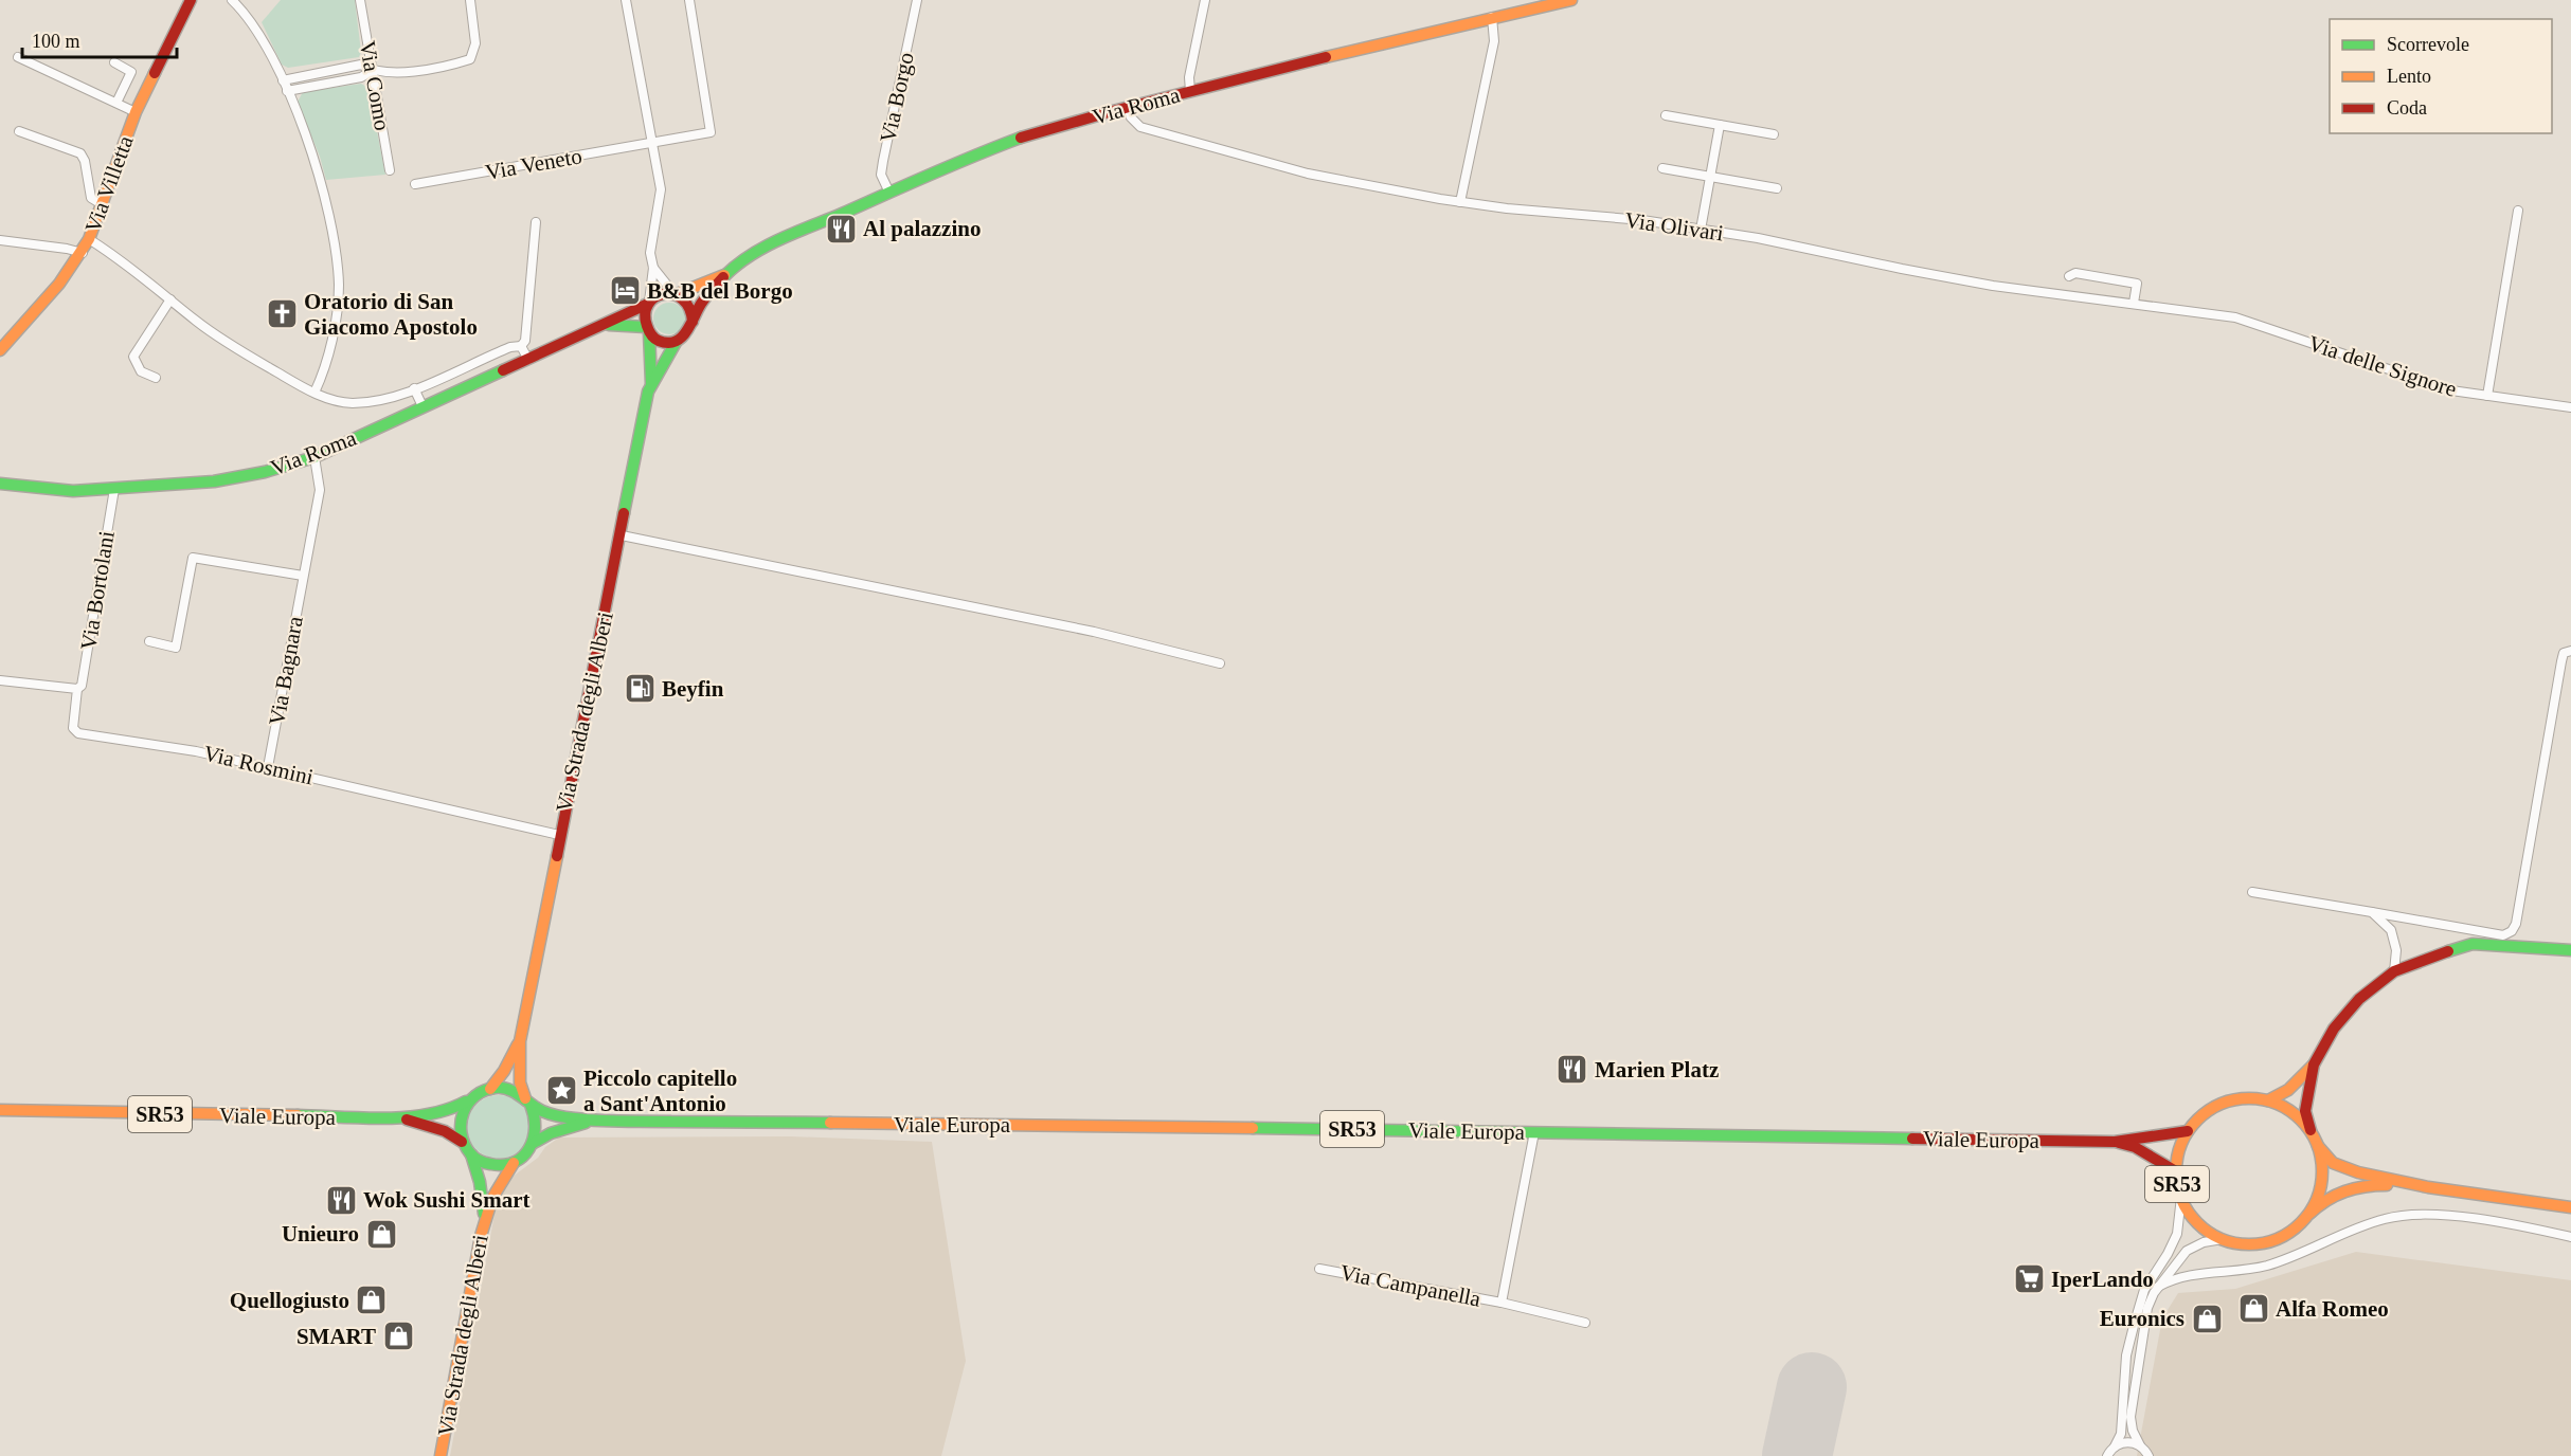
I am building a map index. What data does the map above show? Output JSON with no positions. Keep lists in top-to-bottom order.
{
  "streets": {
    "main road": [
      "Via Roma",
      "Via Villetta",
      "Via Strada degli Alberi",
      "SR53",
      "Viale Europa"
    ],
    "street": [
      "Via Como",
      "Via Borgo",
      "Via Veneto",
      "Via Olivari",
      "Via delle Signore",
      "Via Bortolani",
      "Via Bagnara",
      "Via Rosmini",
      "Via Campanella"
    ]
  },
  "crossings": [
    ["Via Borgo", "Via Roma"],
    ["Via Roma", "Via Olivari"],
    ["Via Roma", "Via Bortolani"],
    ["Via Roma", "Via Bagnara"],
    ["Via Roma", "Via Strada degli Alberi"],
    ["Via Olivari", "Via delle Signore"],
    ["Via Bortolani", "Via Rosmini"],
    ["Via Bagnara", "Via Rosmini"],
    ["Via Strada degli Alberi", "Via Rosmini"],
    ["Via Strada degli Alberi", "Viale Europa"],
    ["SR53", "Viale Europa"],
    ["Viale Europa", "Via Campanella"]
  ],
  "places": {
    "restaurant": ["Al palazzino", "Marien Platz", "Wok Sushi Smart"],
    "hotel": ["B&B del Borgo"],
    "church": ["Oratorio di San Giacomo Apostolo"],
    "fuel station": ["Beyfin"],
    "place": ["Piccolo capitello a Sant'Antonio"],
    "shop": [
      "Unieuro",
      "Quellogiusto",
      "Alfa Romeo",
      "Euronics",
      "SMART"
    ],
    "supermarket": ["IperLando"]
  },
  "legend": ["Scorrevole", "Lento", "Coda"],
  "scale_bar": "100 m"
}
